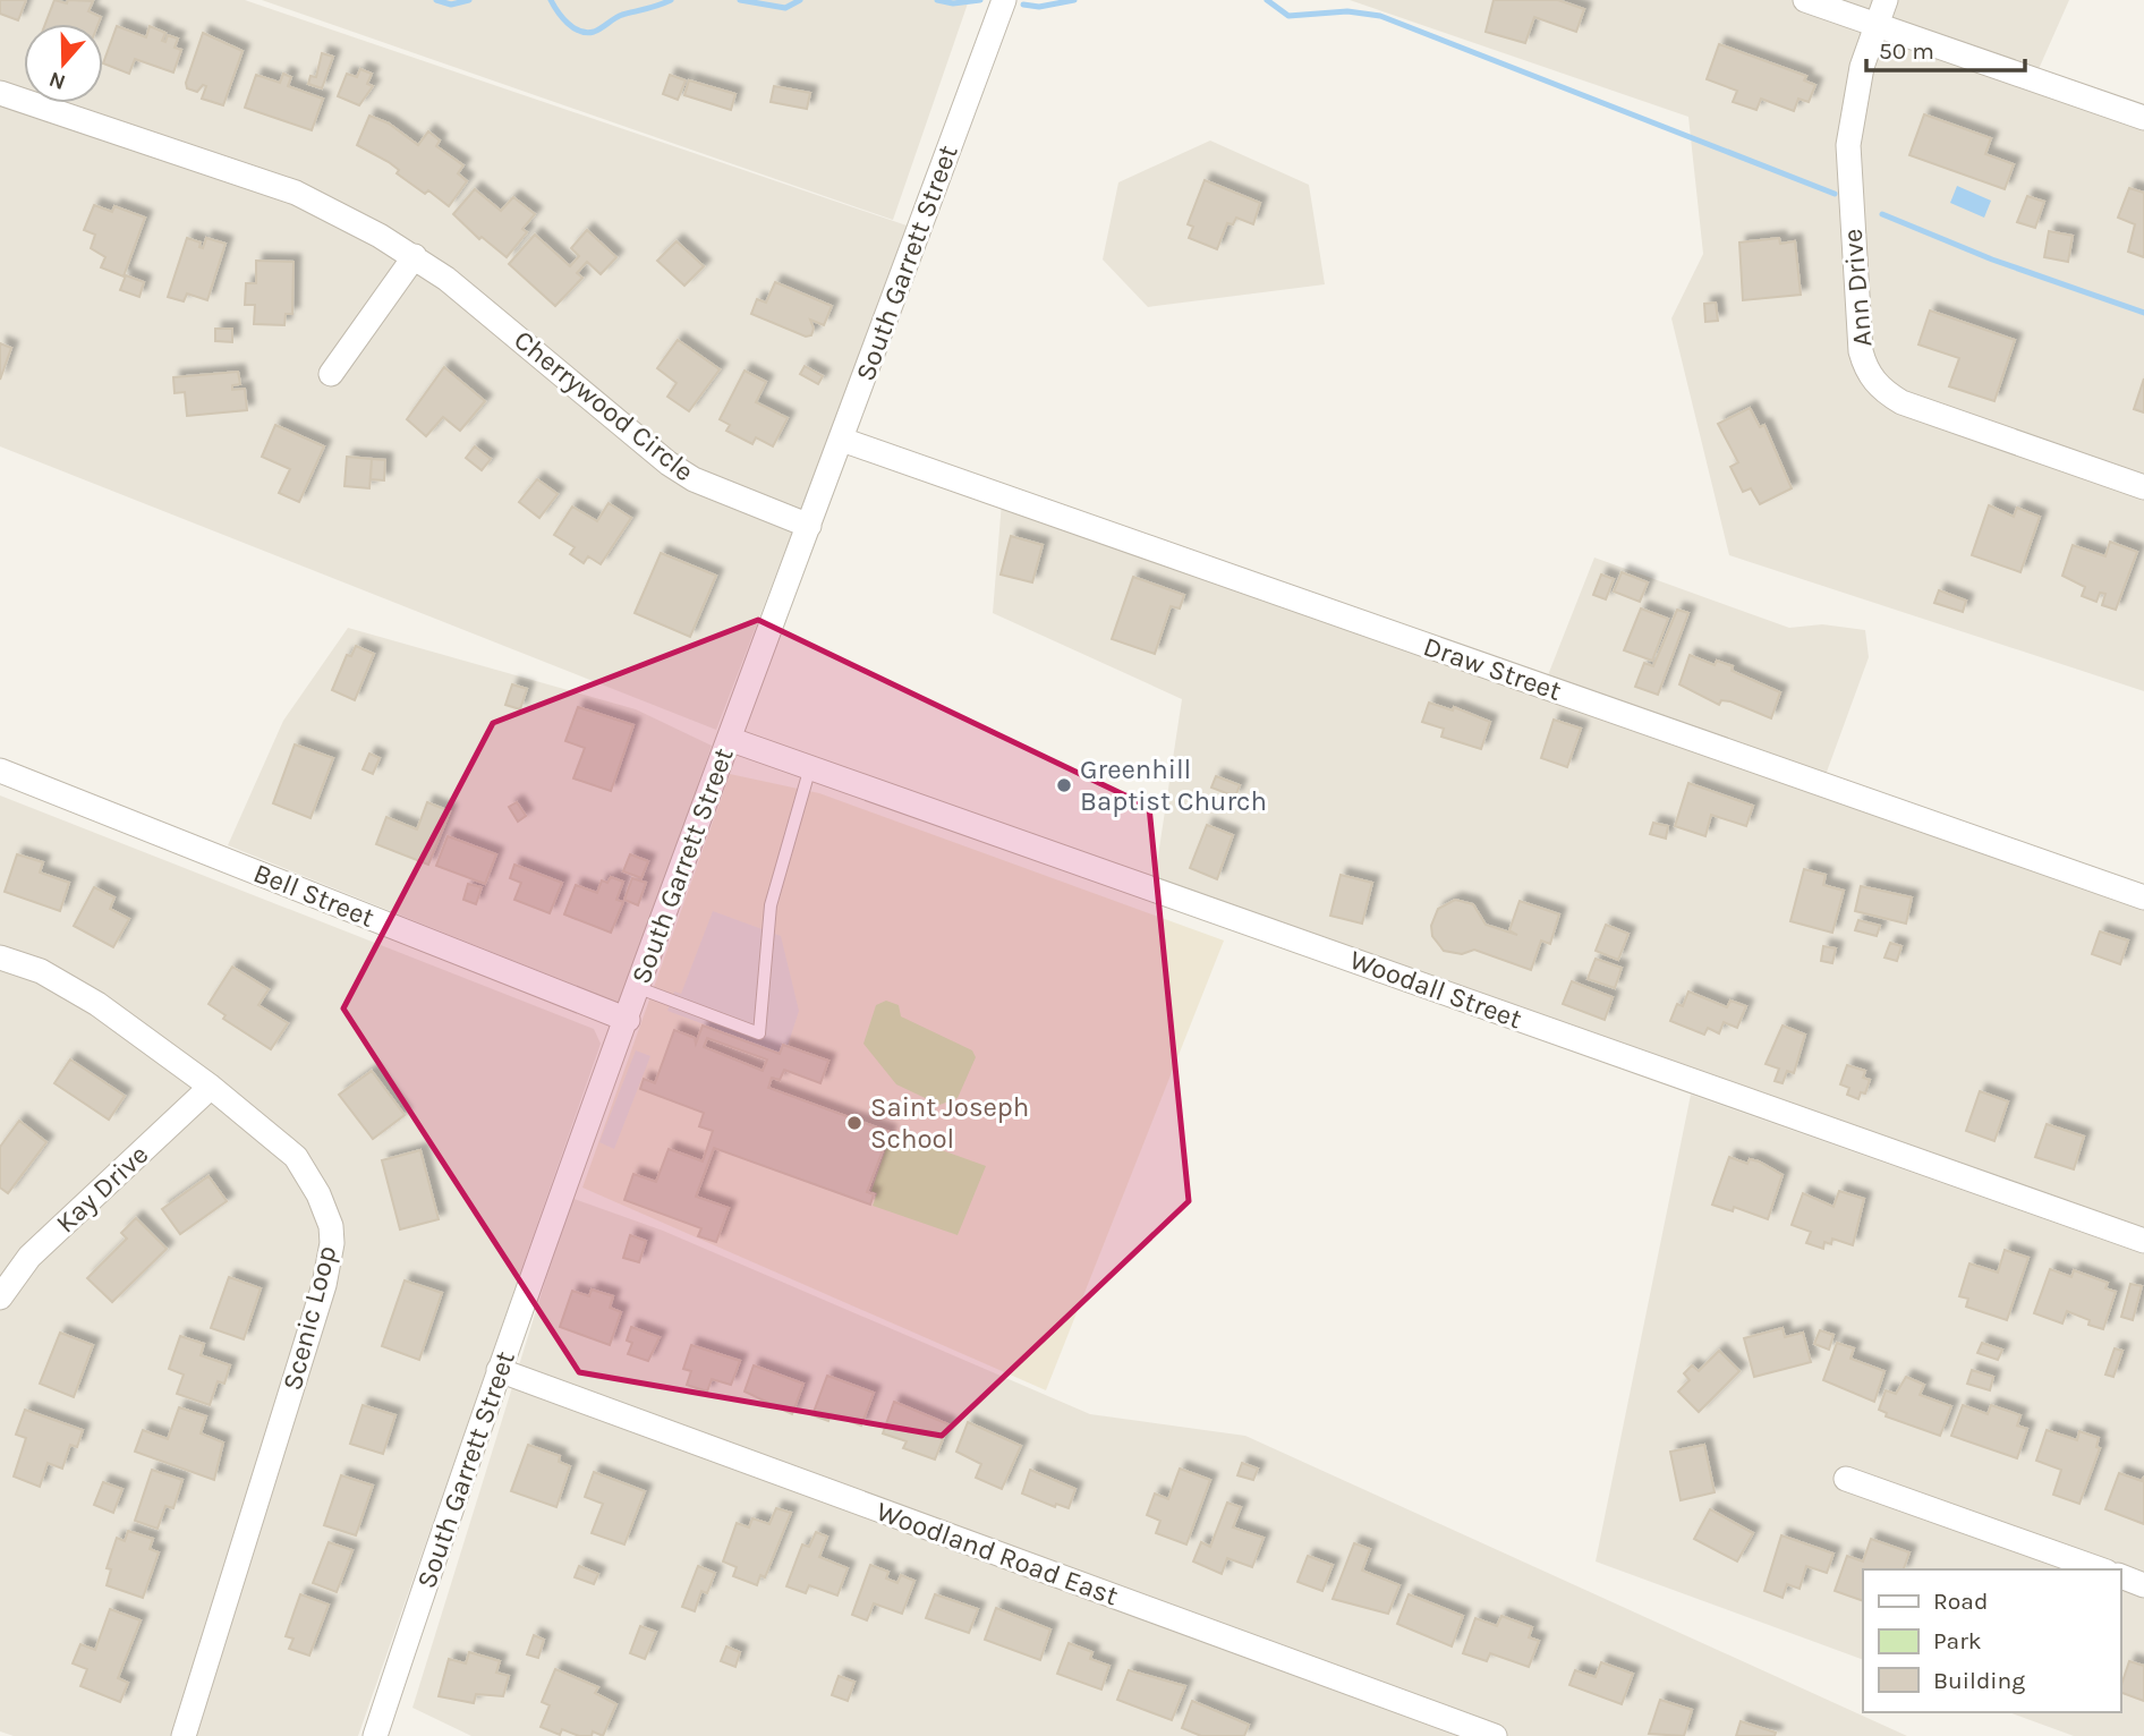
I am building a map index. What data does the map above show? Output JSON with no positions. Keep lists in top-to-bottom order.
{
  "streets": {
    "street": [
      "South Garrett Street",
      "Ann Drive",
      "Cherrywood Circle",
      "Draw Street",
      "Bell Street",
      "Woodall Street",
      "Kay Drive",
      "Scenic Loop",
      "Woodland Road East"
    ]
  },
  "crossings": [
    ["South Garrett Street", "Cherrywood Circle"],
    ["South Garrett Street", "Draw Street"],
    ["South Garrett Street", "Bell Street"],
    ["South Garrett Street", "Woodall Street"],
    ["South Garrett Street", "Woodland Road East"],
    ["Kay Drive", "Scenic Loop"]
  ],
  "places": ["Greenhill Baptist Church", "Saint Joseph School"],
  "legend": ["Road", "Park", "Building"],
  "scale_bar": "50 m",
  "north": "bottom"
}
